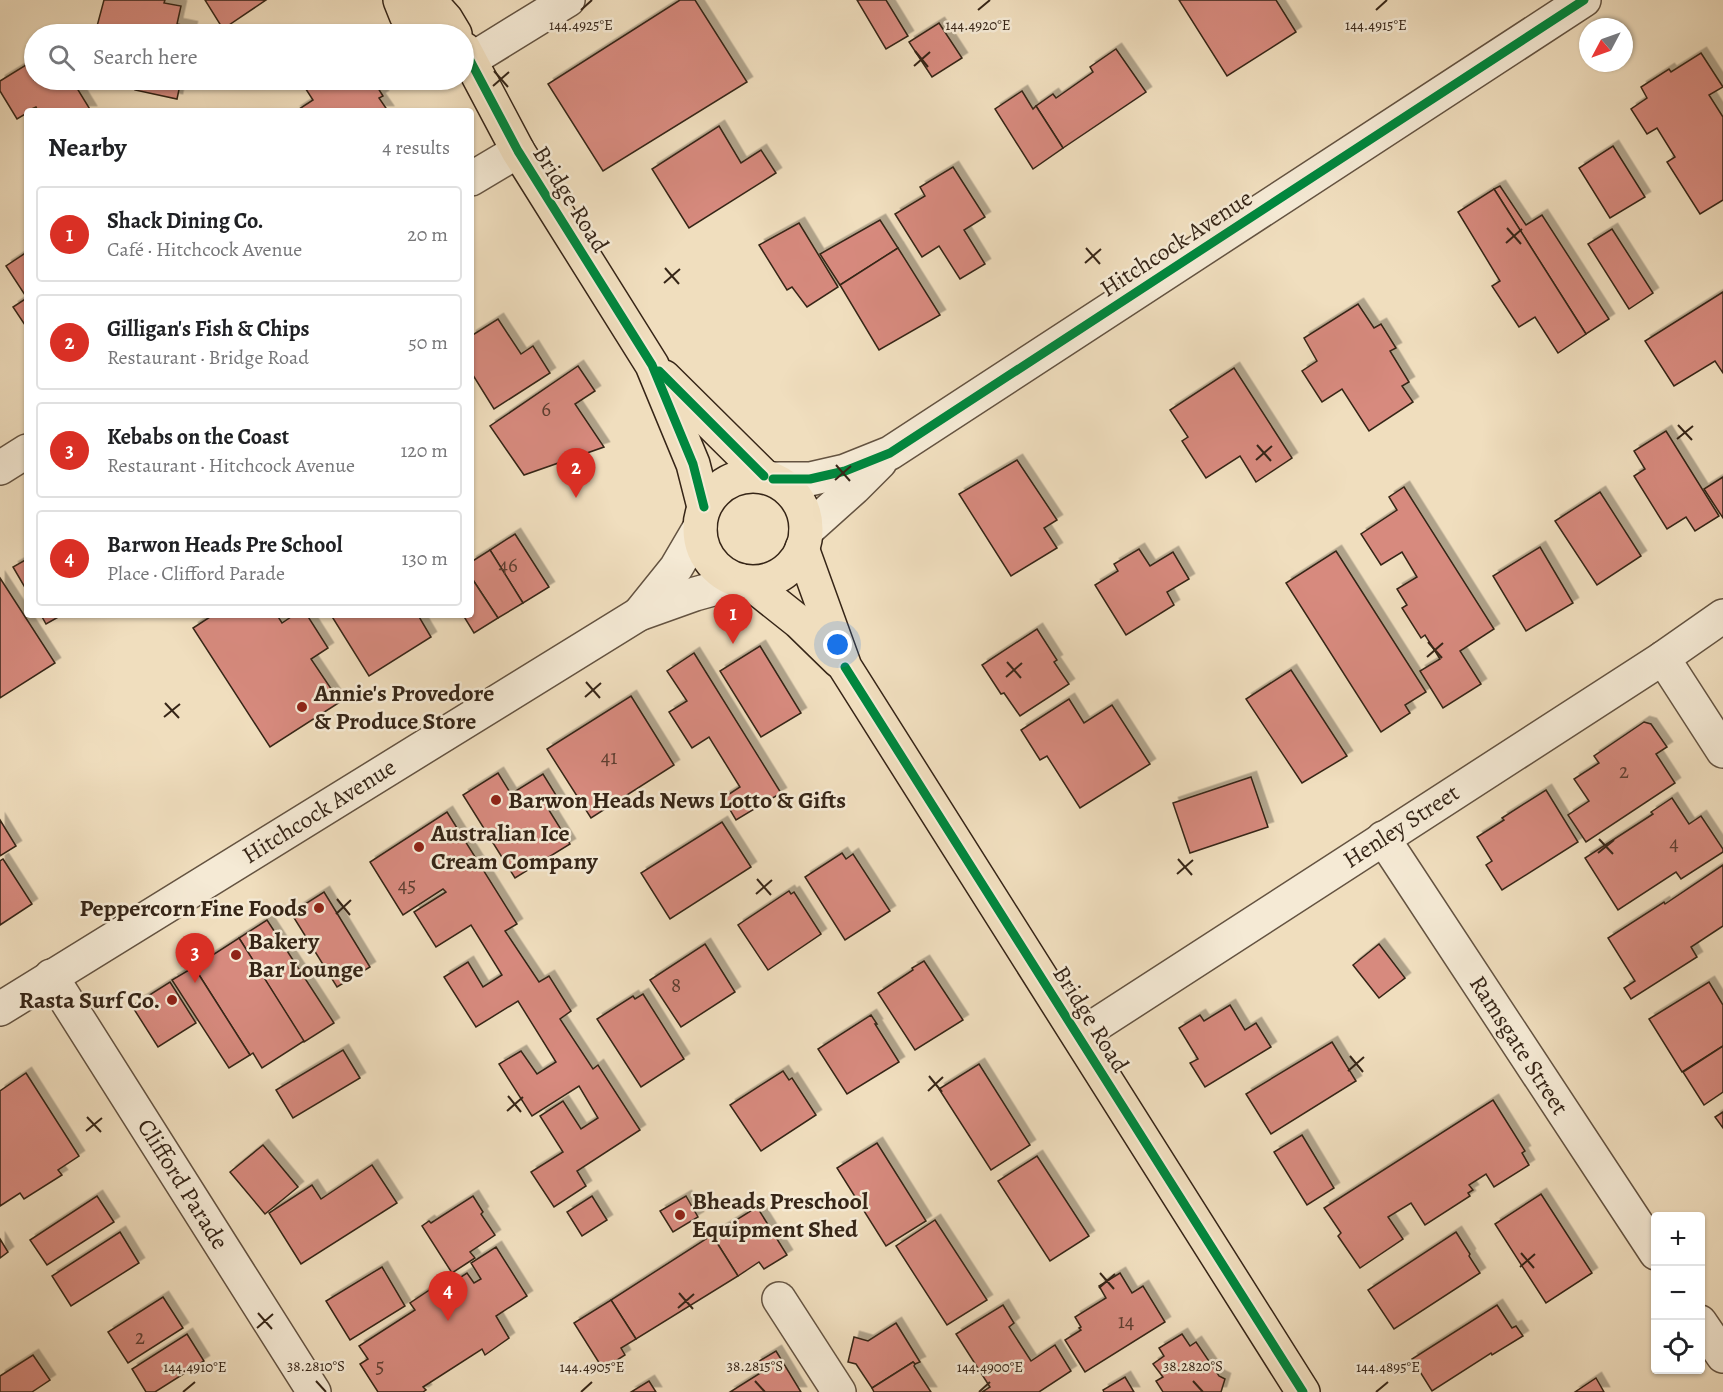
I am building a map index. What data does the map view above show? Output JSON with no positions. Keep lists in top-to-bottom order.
{
  "streets": {
    "main road": ["Bridge Road"],
    "street": [
      "Hitchcock Avenue",
      "Henley Street",
      "Ramsgate Street",
      "Clifford Parade"
    ]
  },
  "crossings": [
    ["Bridge Road", "Hitchcock Avenue"],
    ["Bridge Road", "Henley Street"],
    ["Hitchcock Avenue", "Clifford Parade"],
    ["Henley Street", "Ramsgate Street"]
  ],
  "places": [
    "Annie's Provedore & Produce Store",
    "Barwon Heads News Lotto & Gifts",
    "Australian Ice Cream Company",
    "Peppercorn Fine Foods",
    "Bakery Bar Lounge",
    "Rasta Surf Co.",
    "Bheads Preschool Equipment Shed"
  ],
  "house_numbers": [
    "6",
    "46",
    "41",
    "2",
    "4",
    "45",
    "8",
    "14",
    "2",
    "5"
  ],
  "north": "bottom left",
  "page": {
    "search": "Search here",
    "heading": ["Nearby", "4 results"],
    "list": [
      {
        "mark": "1",
        "name": "Shack Dining Co.",
        "note": "Café · Hitchcock Avenue",
        "value": "20 m"
      },
      {
        "mark": "2",
        "name": "Gilligan's Fish & Chips",
        "note": "Restaurant · Bridge Road",
        "value": "50 m"
      },
      {
        "mark": "3",
        "name": "Kebabs on the Coast",
        "note": "Restaurant · Hitchcock Avenue",
        "value": "120 m"
      },
      {
        "mark": "4",
        "name": "Barwon Heads Pre School",
        "note": "Place · Clifford Parade",
        "value": "130 m"
      }
    ],
    "pins": [
      "2",
      "1",
      "3",
      "4"
    ],
    "map_buttons": ["+", "−"]
  },
  "coordinates": [
    "144.4925°E",
    "144.4920°E",
    "144.4915°E",
    "38.2810°S",
    "38.2815°S",
    "38.2820°S",
    "144.4910°E",
    "144.4905°E",
    "144.4900°E",
    "144.4895°E"
  ]
}
